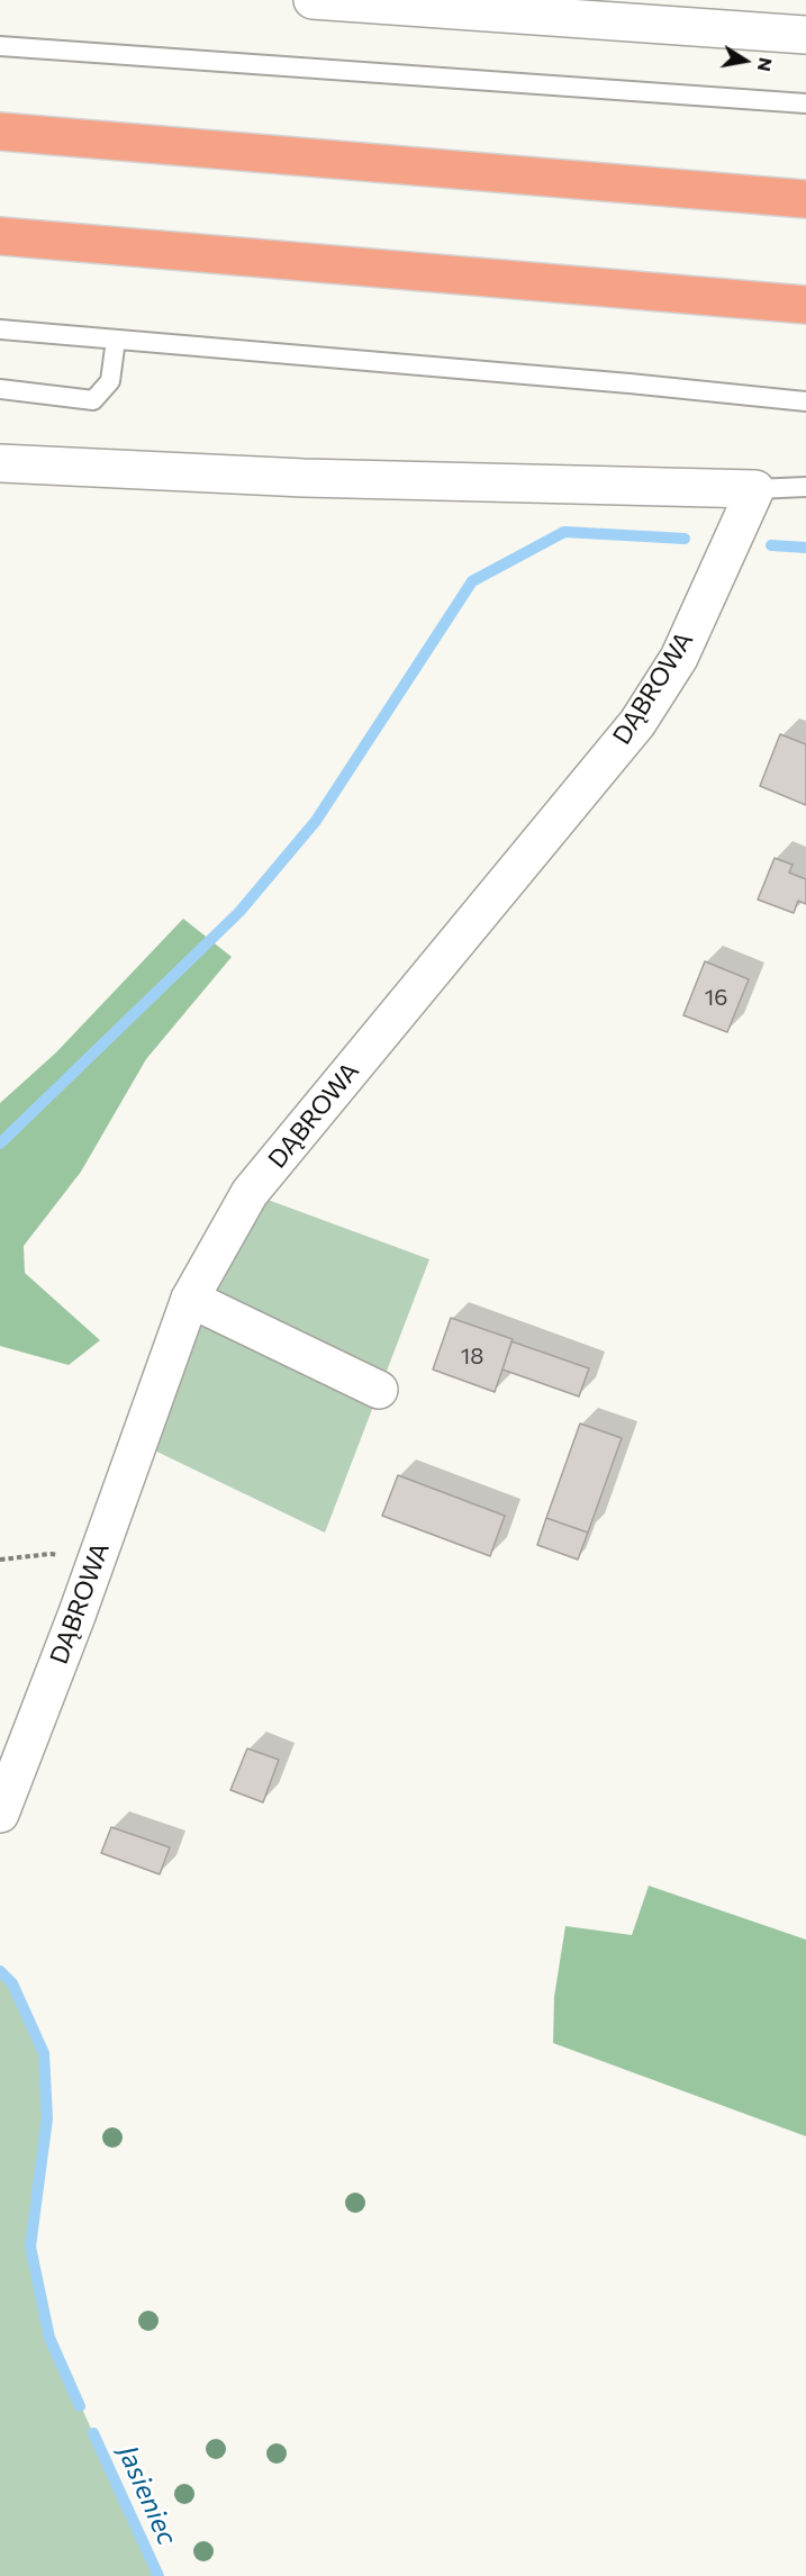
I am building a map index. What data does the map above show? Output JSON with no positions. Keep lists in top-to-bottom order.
{
  "streets": {
    "street": ["DĄBROWA"]
  },
  "water": ["Jasieniec"],
  "house_numbers": ["16", "18"],
  "north": "right"
}
